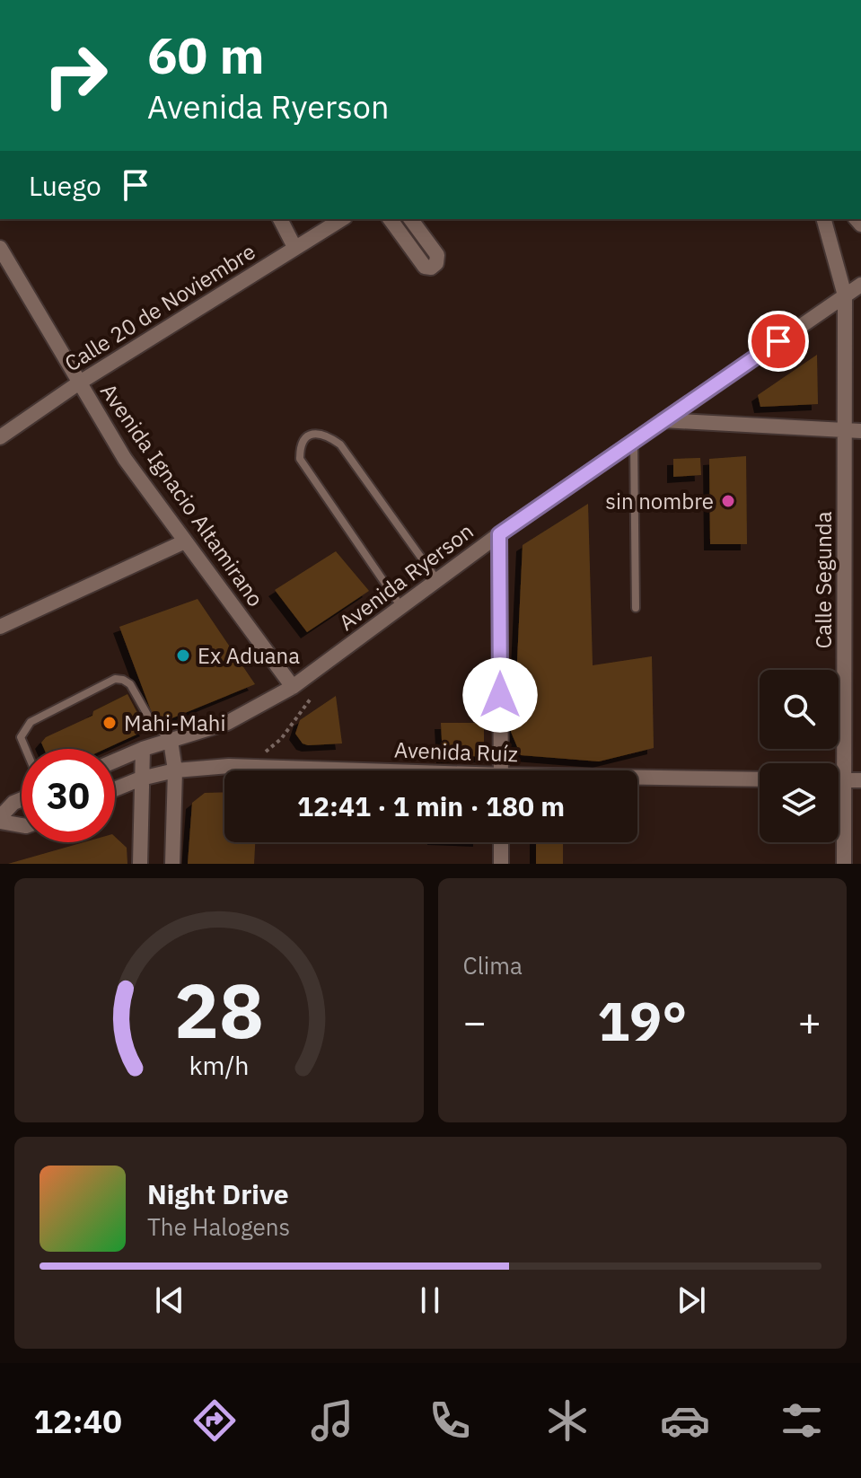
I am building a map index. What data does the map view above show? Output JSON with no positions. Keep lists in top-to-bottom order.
{
  "streets": {
    "street": [
      "Calle 20 de Noviembre",
      "Avenida Ignacio Altamirano",
      "Avenida Ryerson",
      "Calle Segunda",
      "Avenida Ruíz"
    ]
  },
  "crossings": [
    ["Calle 20 de Noviembre", "Avenida Ignacio Altamirano"],
    ["Avenida Ignacio Altamirano", "Avenida Ryerson"],
    ["Avenida Ryerson", "Calle Segunda"]
  ],
  "places": ["sin nombre", "Ex Aduana", "Mahi-Mahi"],
  "page": {
    "turn": ["60 m", "Avenida Ryerson"],
    "then": "Luego",
    "limit": "30",
    "trip": "12:41 · 1 min · 180 m",
    "tile": "Clima",
    "heat": ["−", "19°", "+"],
    "song": ["Night Drive", "The Halogens"],
    "tabs": "12:40",
    "gauge": ["28", "km/h"]
  }
}
